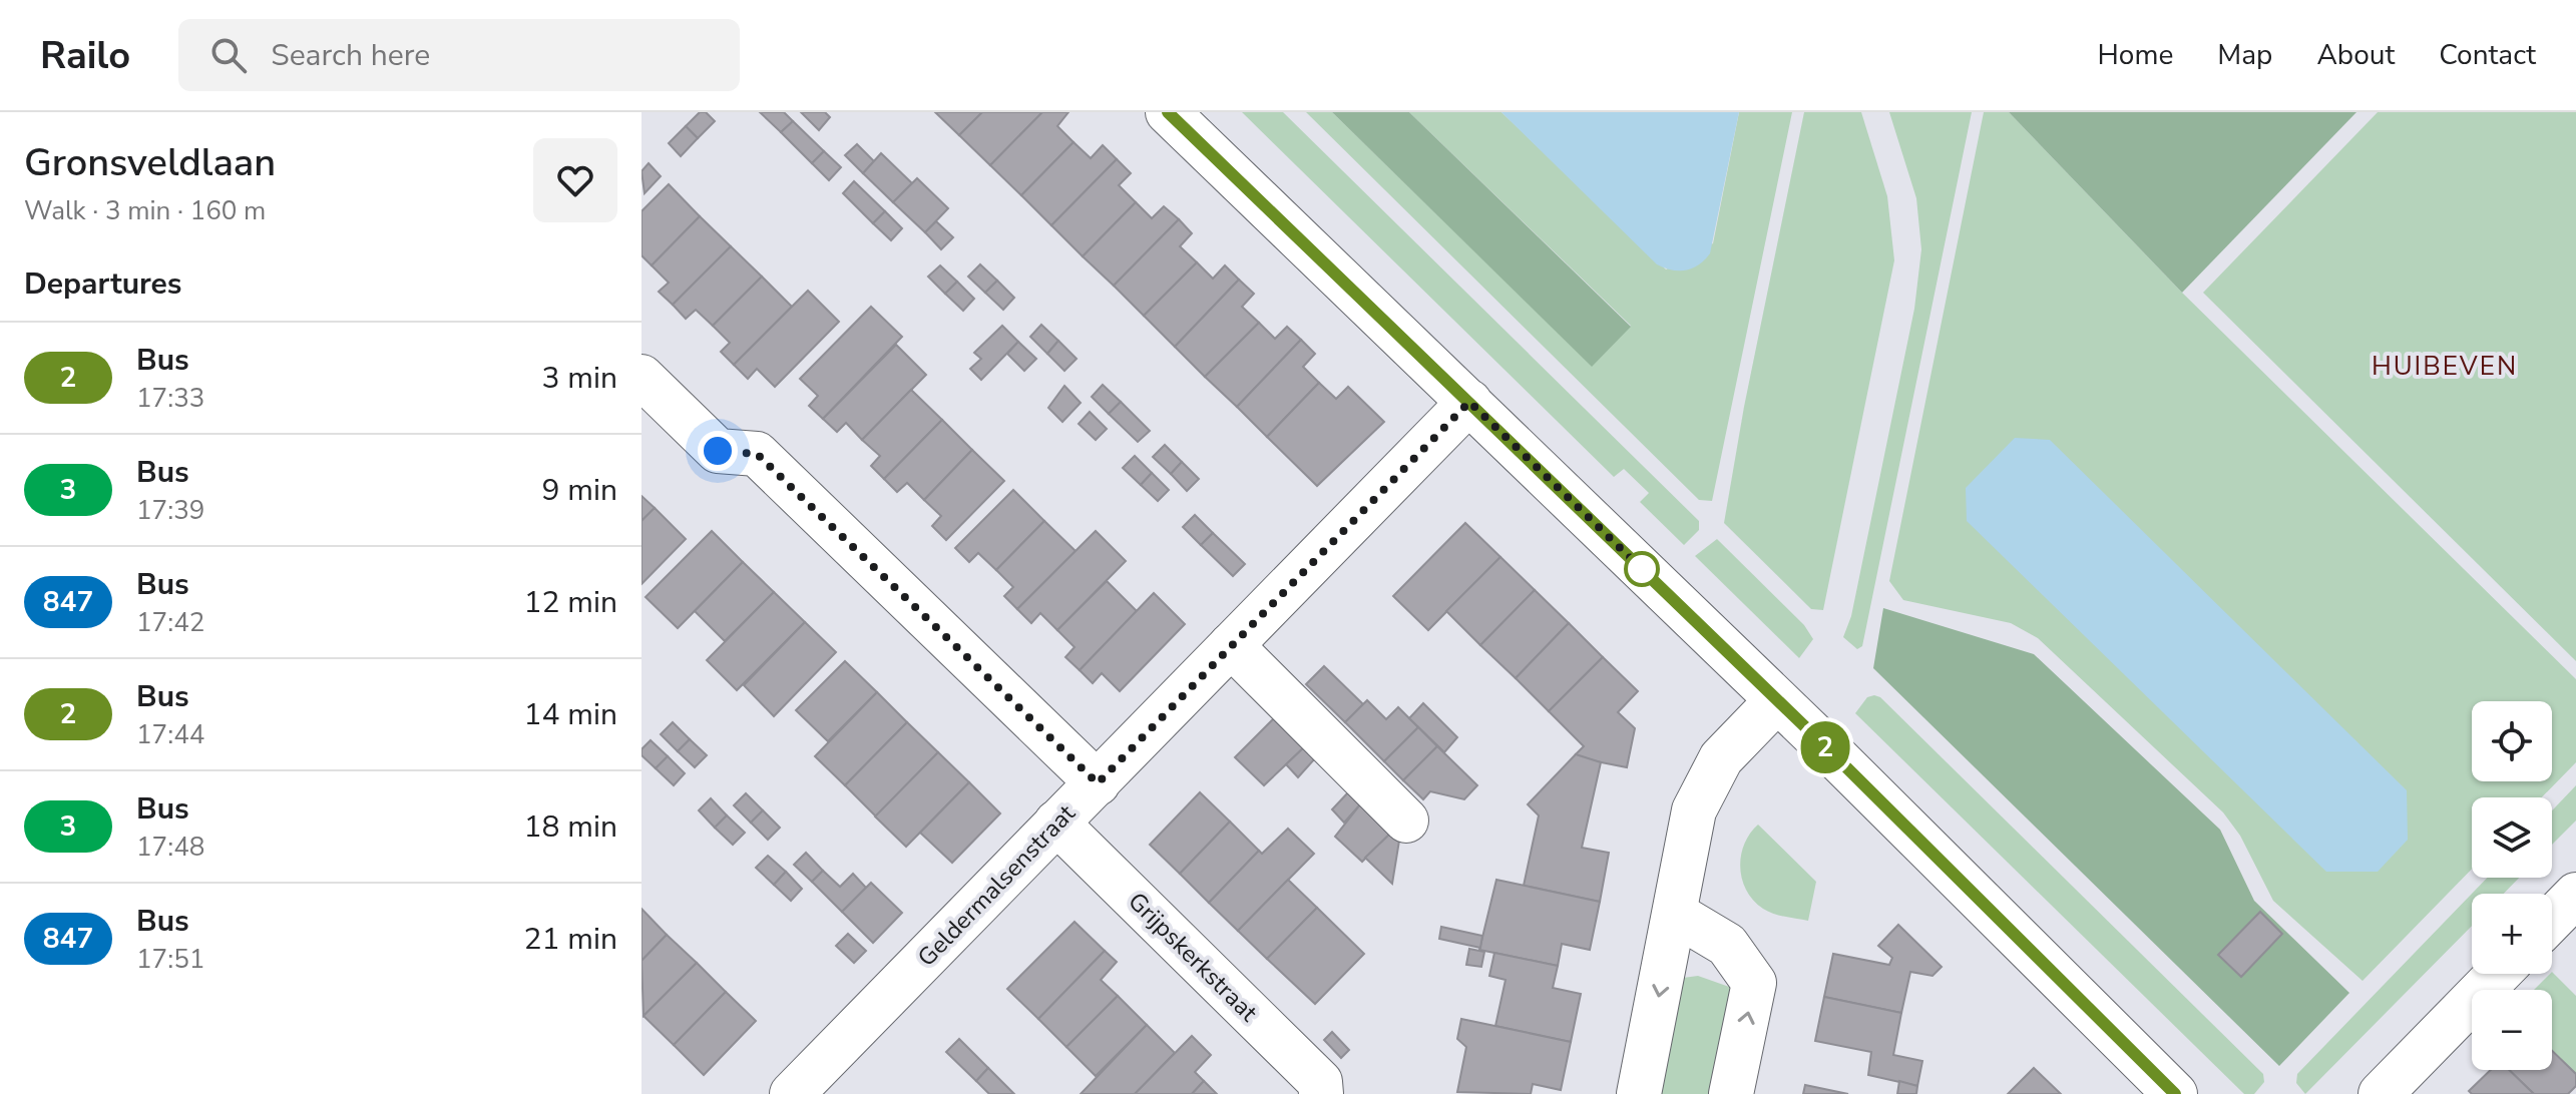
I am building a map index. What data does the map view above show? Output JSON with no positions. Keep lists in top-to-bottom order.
{
  "streets": {
    "street": ["Geldermalsenstraat", "Grijpskerkstraat"]
  },
  "crossings": [
    ["Geldermalsenstraat", "Grijpskerkstraat"]
  ],
  "districts": ["HUIBEVEN"],
  "lines": ["bus line 2"],
  "page": {
    "header": "Railo",
    "search": "Search here",
    "nav": [
      "Home",
      "Map",
      "About",
      "Contact"
    ],
    "heading": [
      ["Gronsveldlaan", "Walk · 3 min · 160 m"],
      "Departures"
    ],
    "on_map": "2",
    "list": [
      {
        "mark": "2",
        "name": "Bus",
        "note": "17:33",
        "value": "3 min"
      },
      {
        "mark": "3",
        "name": "Bus",
        "note": "17:39",
        "value": "9 min"
      },
      {
        "mark": "847",
        "name": "Bus",
        "note": "17:42",
        "value": "12 min"
      },
      {
        "mark": "2",
        "name": "Bus",
        "note": "17:44",
        "value": "14 min"
      },
      {
        "mark": "3",
        "name": "Bus",
        "note": "17:48",
        "value": "18 min"
      },
      {
        "mark": "847",
        "name": "Bus",
        "note": "17:51",
        "value": "21 min"
      }
    ],
    "map_buttons": ["+", "−"]
  }
}
